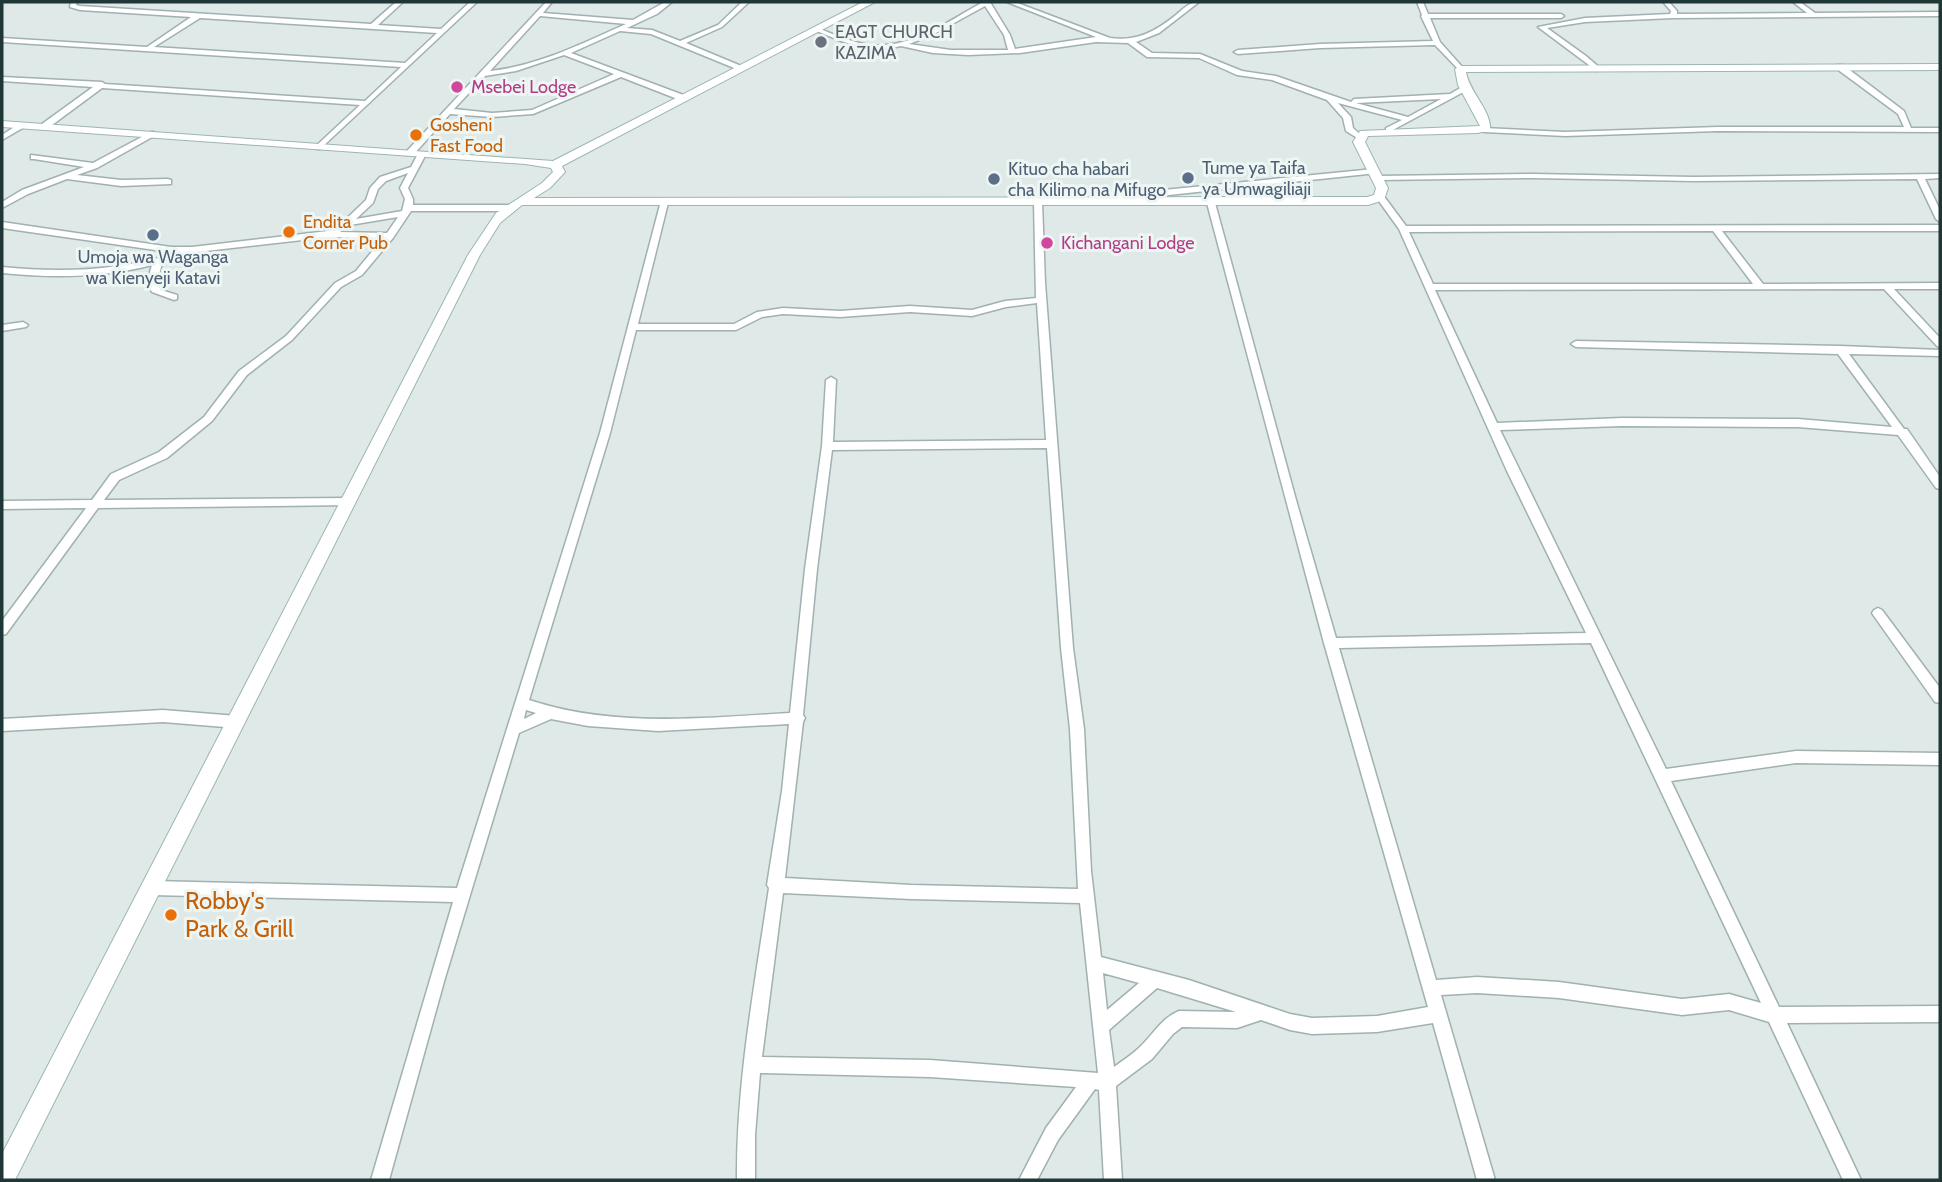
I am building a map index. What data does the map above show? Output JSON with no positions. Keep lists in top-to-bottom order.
{
  "places": [
    "EAGT CHURCH KAZIMA",
    "Msebei Lodge",
    "Gosheni Fast Food",
    "Tume ya Taifa ya Umwagiliaji",
    "Kituo cha habari cha Kilimo na Mifugo",
    "Endita Corner Pub",
    "Umoja wa Waganga wa Kienyeji Katavi",
    "Kichangani Lodge",
    "Robby's Park & Grill"
  ]
}
